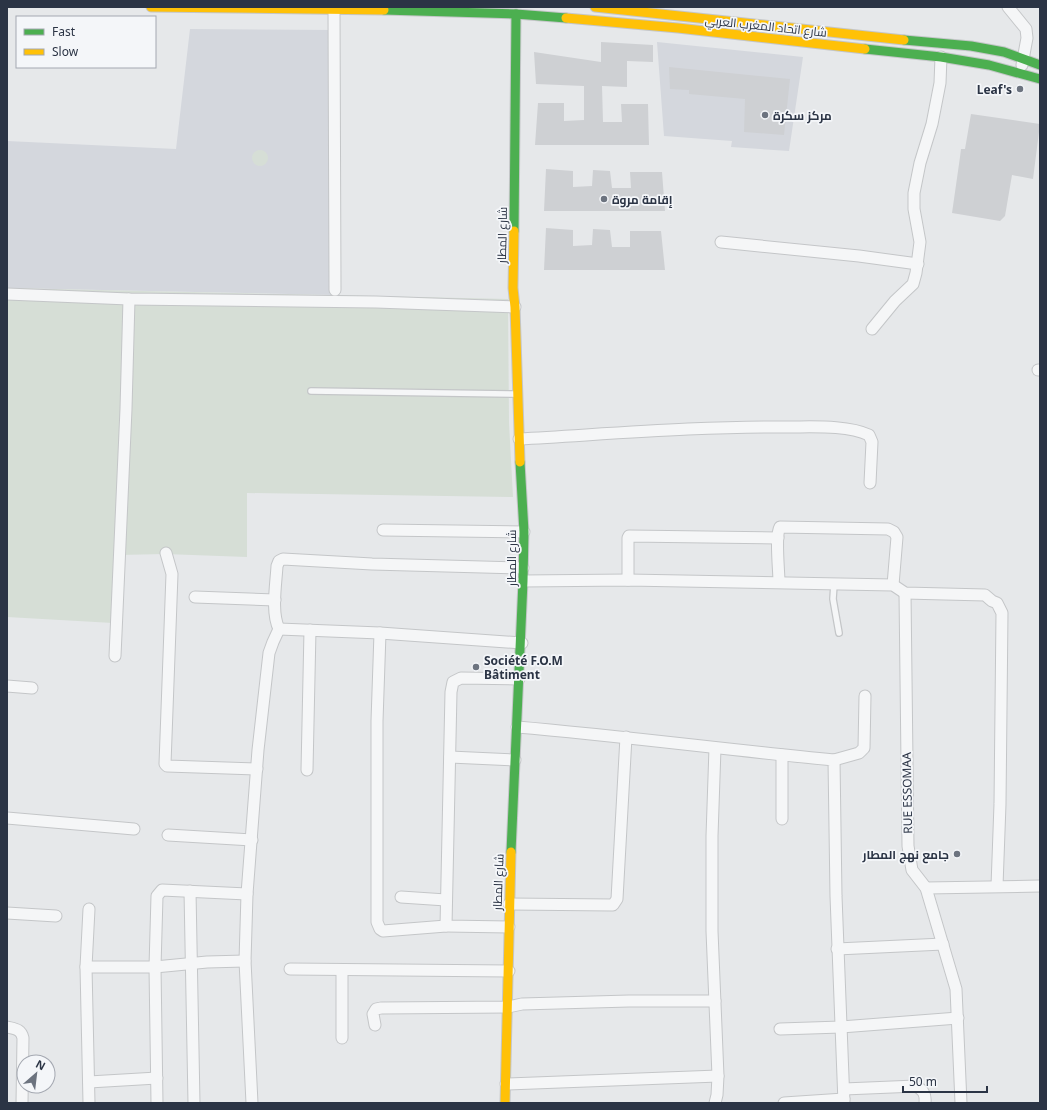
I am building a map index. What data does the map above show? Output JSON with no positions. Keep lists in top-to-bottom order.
{
  "streets": {
    "main road": ["شارع اتحاد المغرب العربي", "شارع المطار"],
    "street": ["RUE ESSOMAA"]
  },
  "crossings": [
    ["شارع اتحاد المغرب العربي", "شارع المطار"]
  ],
  "places": [
    "Leaf's",
    "مركز سكرة",
    "إقامة مروة",
    "Société F.O.M Bâtiment",
    "جامع نهج المطار"
  ],
  "legend": ["Fast", "Slow"],
  "scale_bar": "50 m",
  "north": "top right"
}
